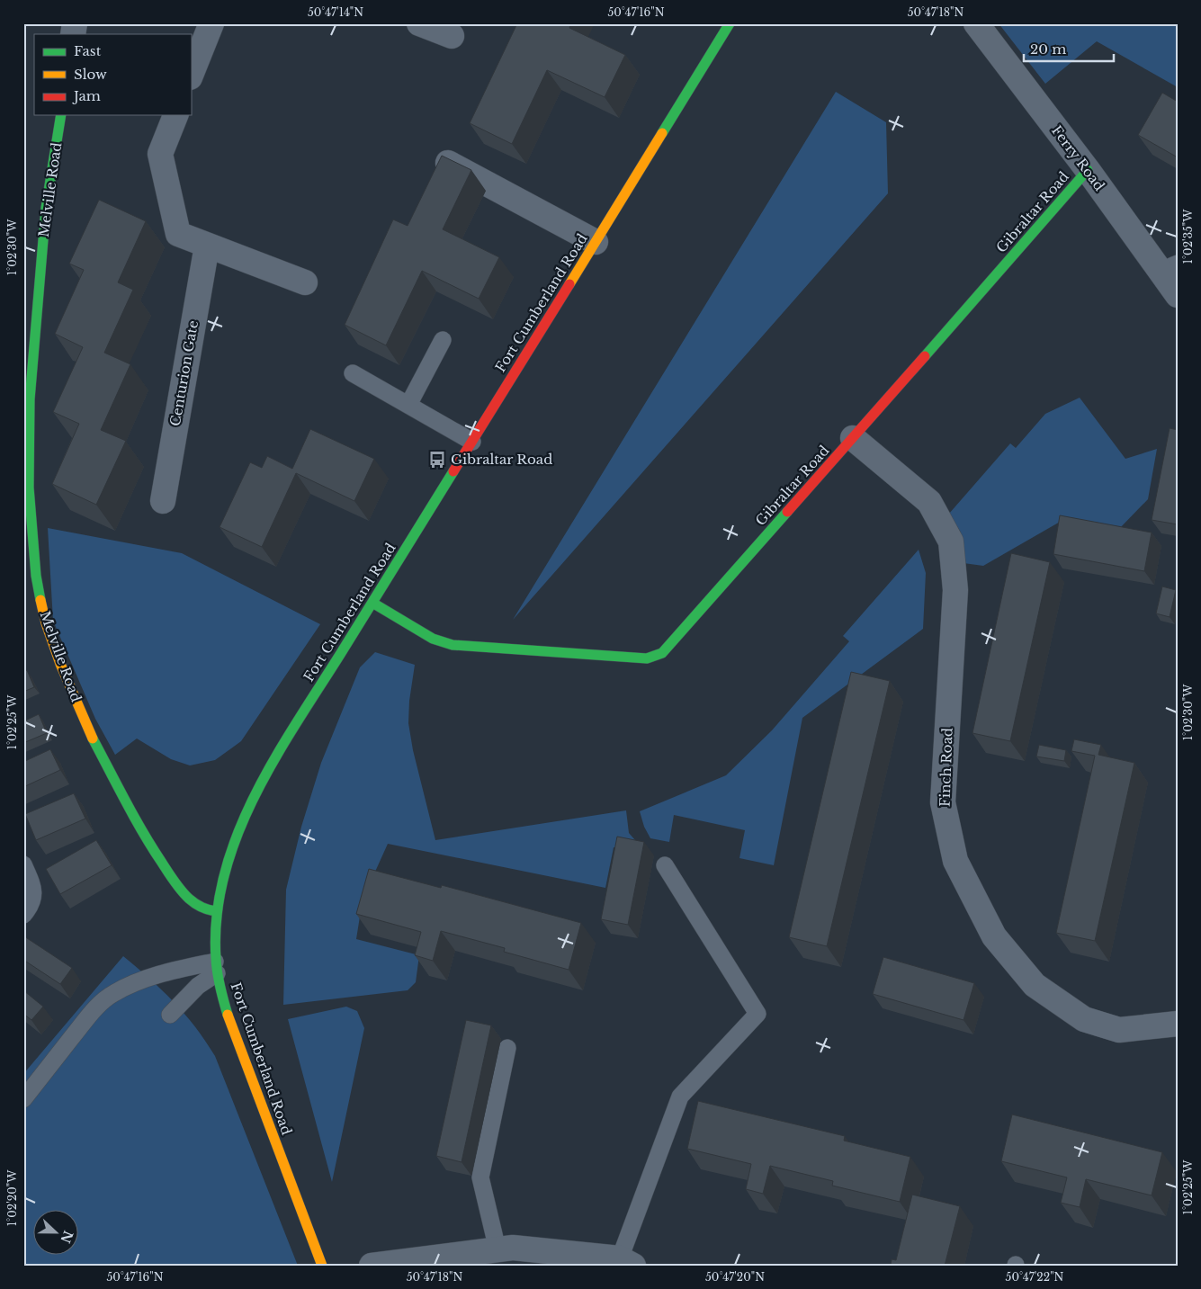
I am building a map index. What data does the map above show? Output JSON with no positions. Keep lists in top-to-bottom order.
{
  "streets": {
    "street": [
      "Ferry Road",
      "Melville Road",
      "Gibraltar Road",
      "Fort Cumberland Road",
      "Centurion Gate",
      "Finch Road"
    ]
  },
  "crossings": [
    ["Ferry Road", "Gibraltar Road"],
    ["Melville Road", "Fort Cumberland Road"],
    ["Gibraltar Road", "Fort Cumberland Road"],
    ["Gibraltar Road", "Finch Road"]
  ],
  "places": {
    "bus stop": ["Gibraltar Road"]
  },
  "legend": ["Fast", "Slow", "Jam"],
  "scale_bar": "20 m",
  "north": "right",
  "coordinates": [
    "50°47'14\"N",
    "50°47'16\"N",
    "50°47'18\"N",
    "1°02'35\"W",
    "1°02'30\"W",
    "1°02'25\"W",
    "1°02'20\"W",
    "50°47'20\"N",
    "50°47'22\"N"
  ]
}
